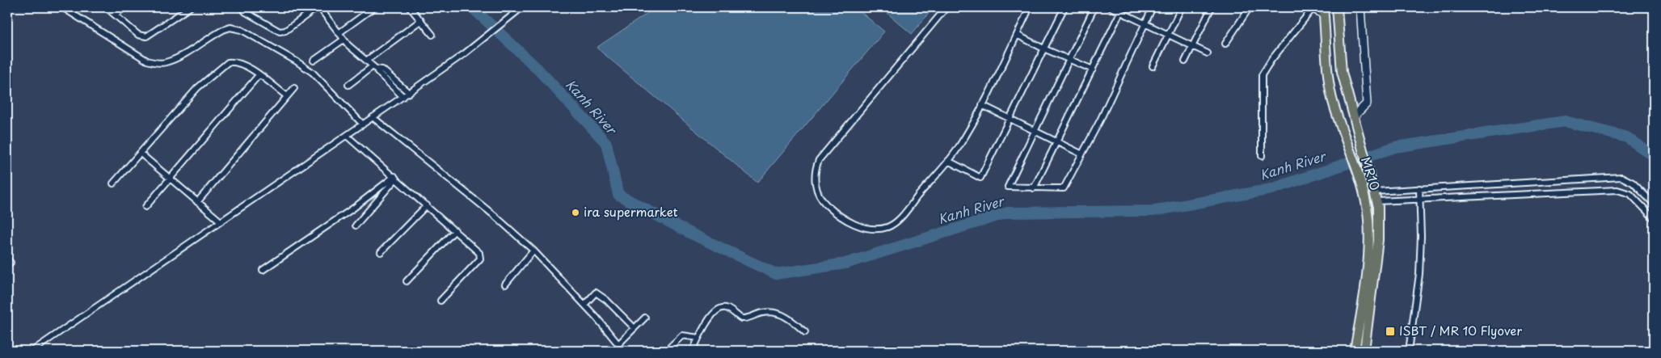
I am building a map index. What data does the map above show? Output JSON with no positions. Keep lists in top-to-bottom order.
{
  "streets": {
    "main road": ["MR10"]
  },
  "water": ["Kanh River"],
  "places": {
    "other": ["ira supermarket"],
    "transit": ["ISBT / MR 10 Flyover"]
  }
}
